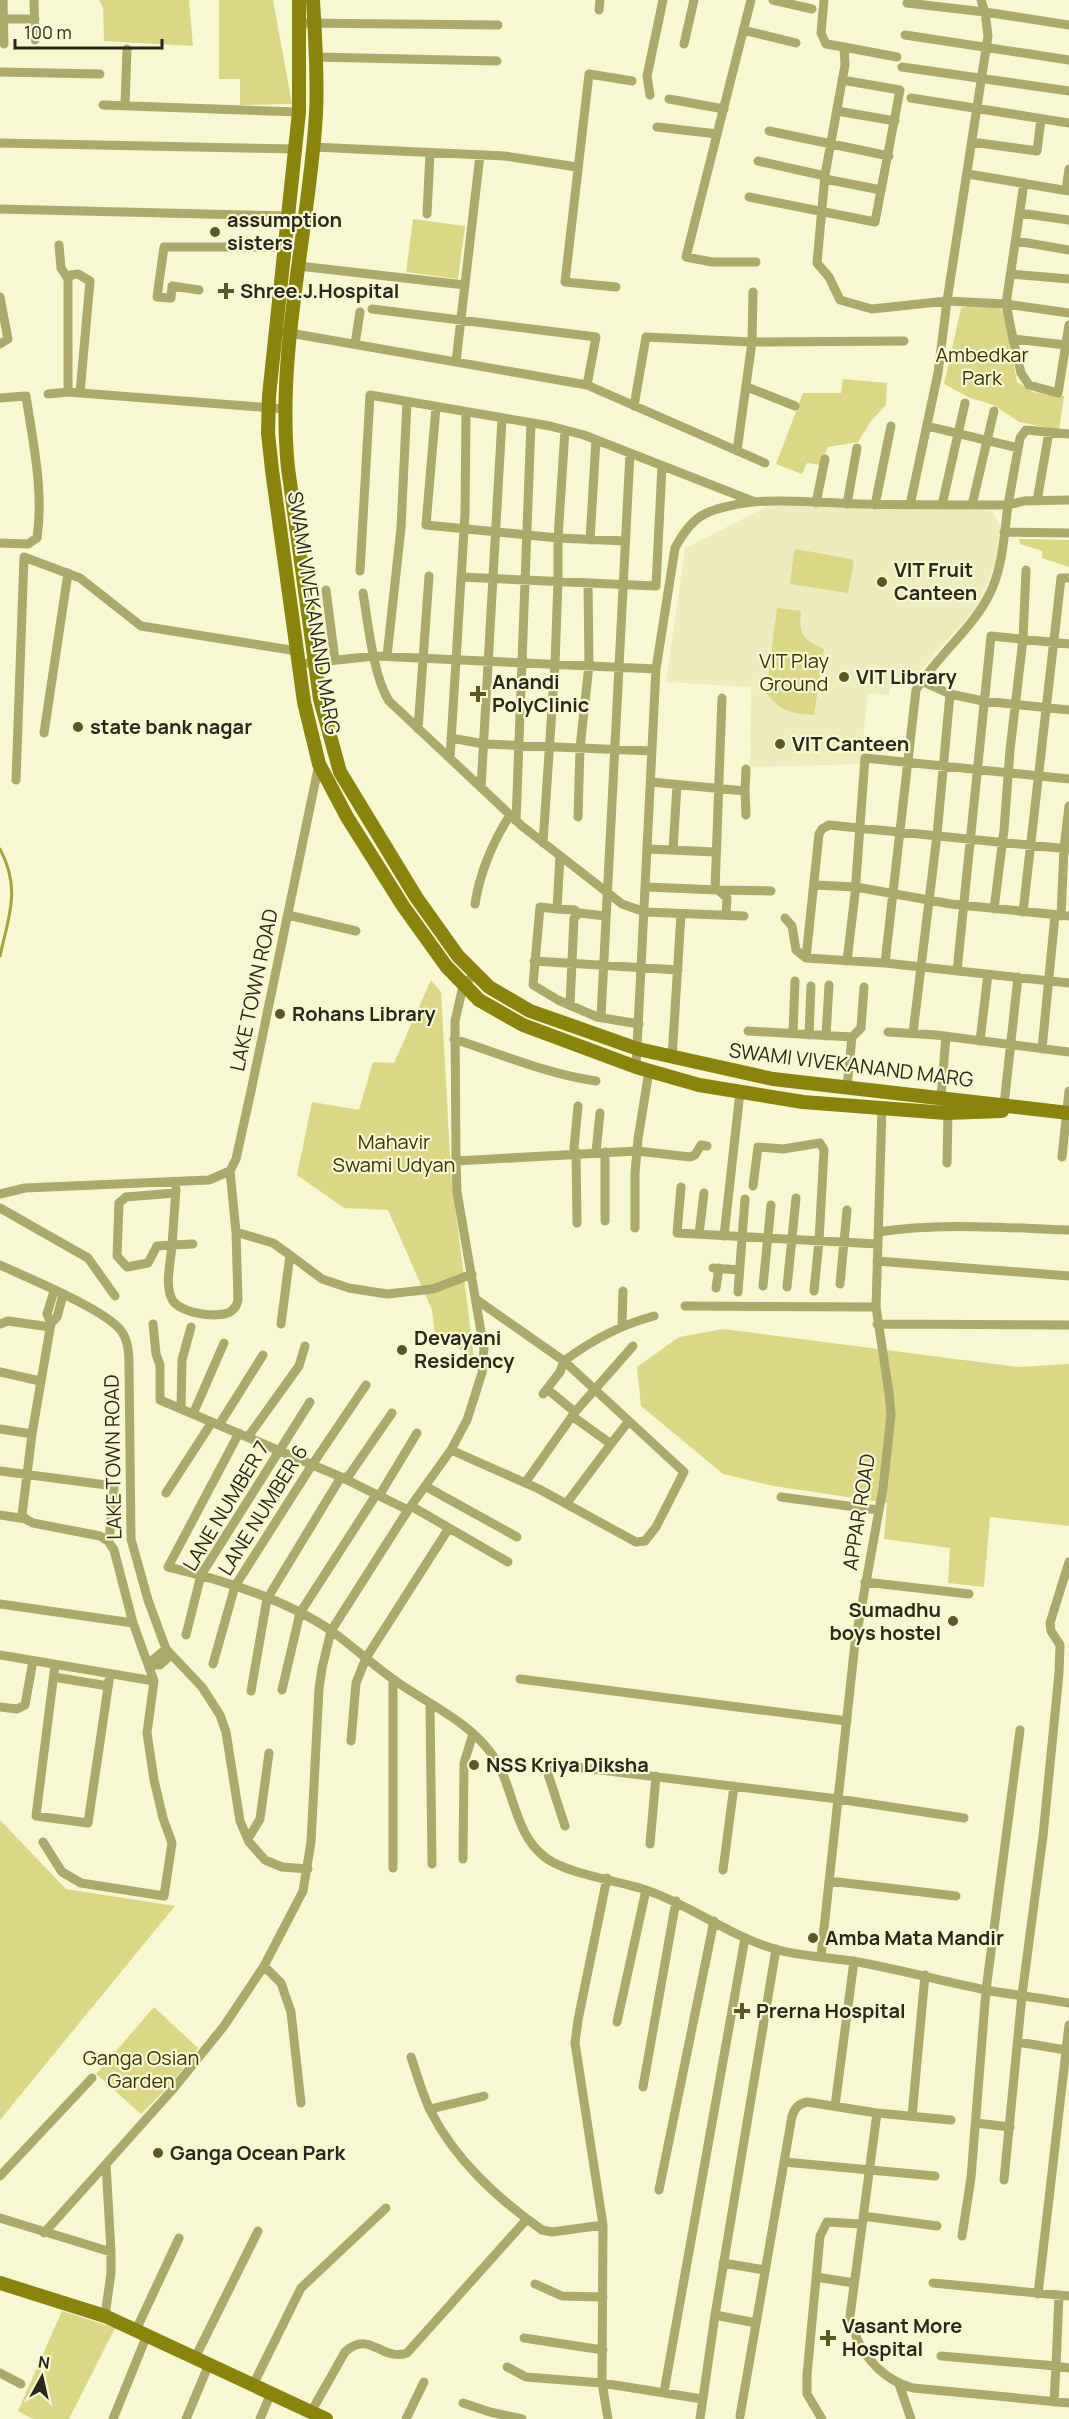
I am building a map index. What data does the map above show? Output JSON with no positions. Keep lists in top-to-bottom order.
{
  "streets": {
    "main road": ["SWAMI VIVEKANAND MARG"],
    "street": [
      "LAKE TOWN ROAD",
      "LANE NUMBER 7",
      "LANE NUMBER 6",
      "APPAR ROAD"
    ]
  },
  "crossings": [
    ["SWAMI VIVEKANAND MARG", "LAKE TOWN ROAD"],
    ["SWAMI VIVEKANAND MARG", "APPAR ROAD"]
  ],
  "parks": [
    "Ambedkar Park",
    "VIT Play Ground",
    "Mahavir Swami Udyan",
    "Ganga Osian Garden"
  ],
  "places": {
    "other": [
      "assumption sisters",
      "VIT Fruit Canteen",
      "VIT Library",
      "state bank nagar",
      "VIT Canteen",
      "Rohans Library",
      "Devayani Residency",
      "Sumadhu boys hostel",
      "NSS Kriya Diksha",
      "Amba Mata Mandir",
      "Ganga Ocean Park"
    ],
    "health": [
      "Shree.J.Hospital",
      "Anandi PolyClinic",
      "Prerna Hospital",
      "Vasant More Hospital"
    ]
  },
  "scale_bar": "100 m",
  "north": "top"
}
